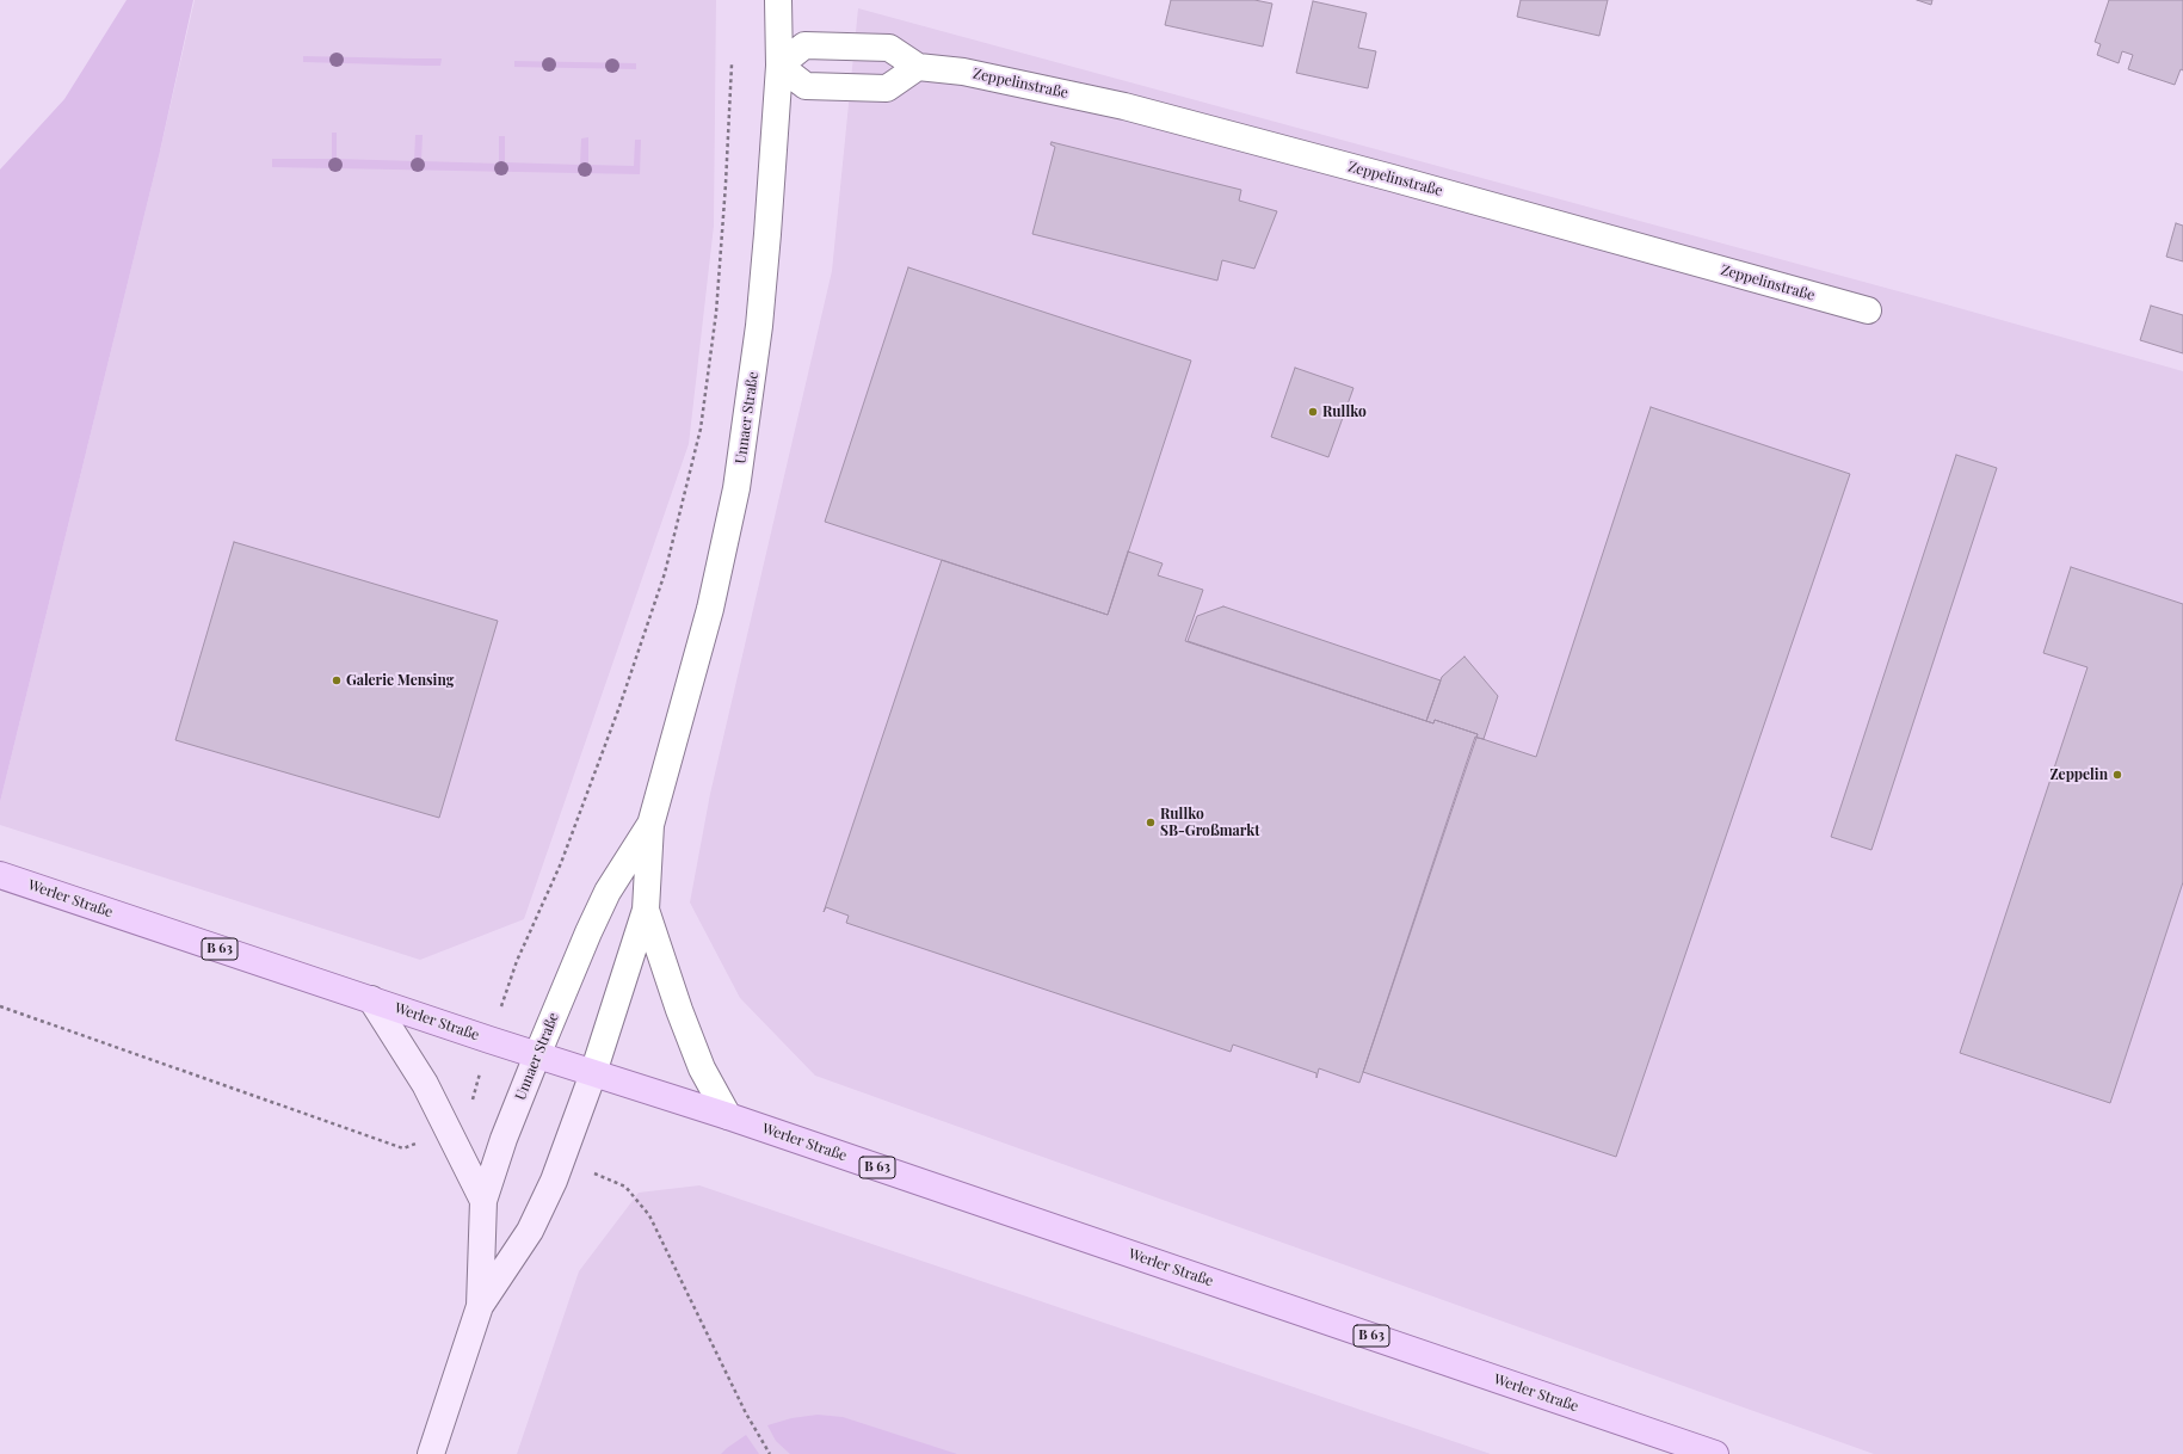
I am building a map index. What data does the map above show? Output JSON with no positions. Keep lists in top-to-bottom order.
{
  "streets": {
    "main road": ["Unnaer Straße", "Werler Straße", "B 63"],
    "street": ["Zeppelinstraße"]
  },
  "crossings": [
    ["Zeppelinstraße", "Unnaer Straße"],
    ["Unnaer Straße", "Werler Straße"]
  ],
  "places": [
    "Rullko",
    "Galerie Mensing",
    "Zeppelin",
    "Rullko SB-Großmarkt"
  ]
}
